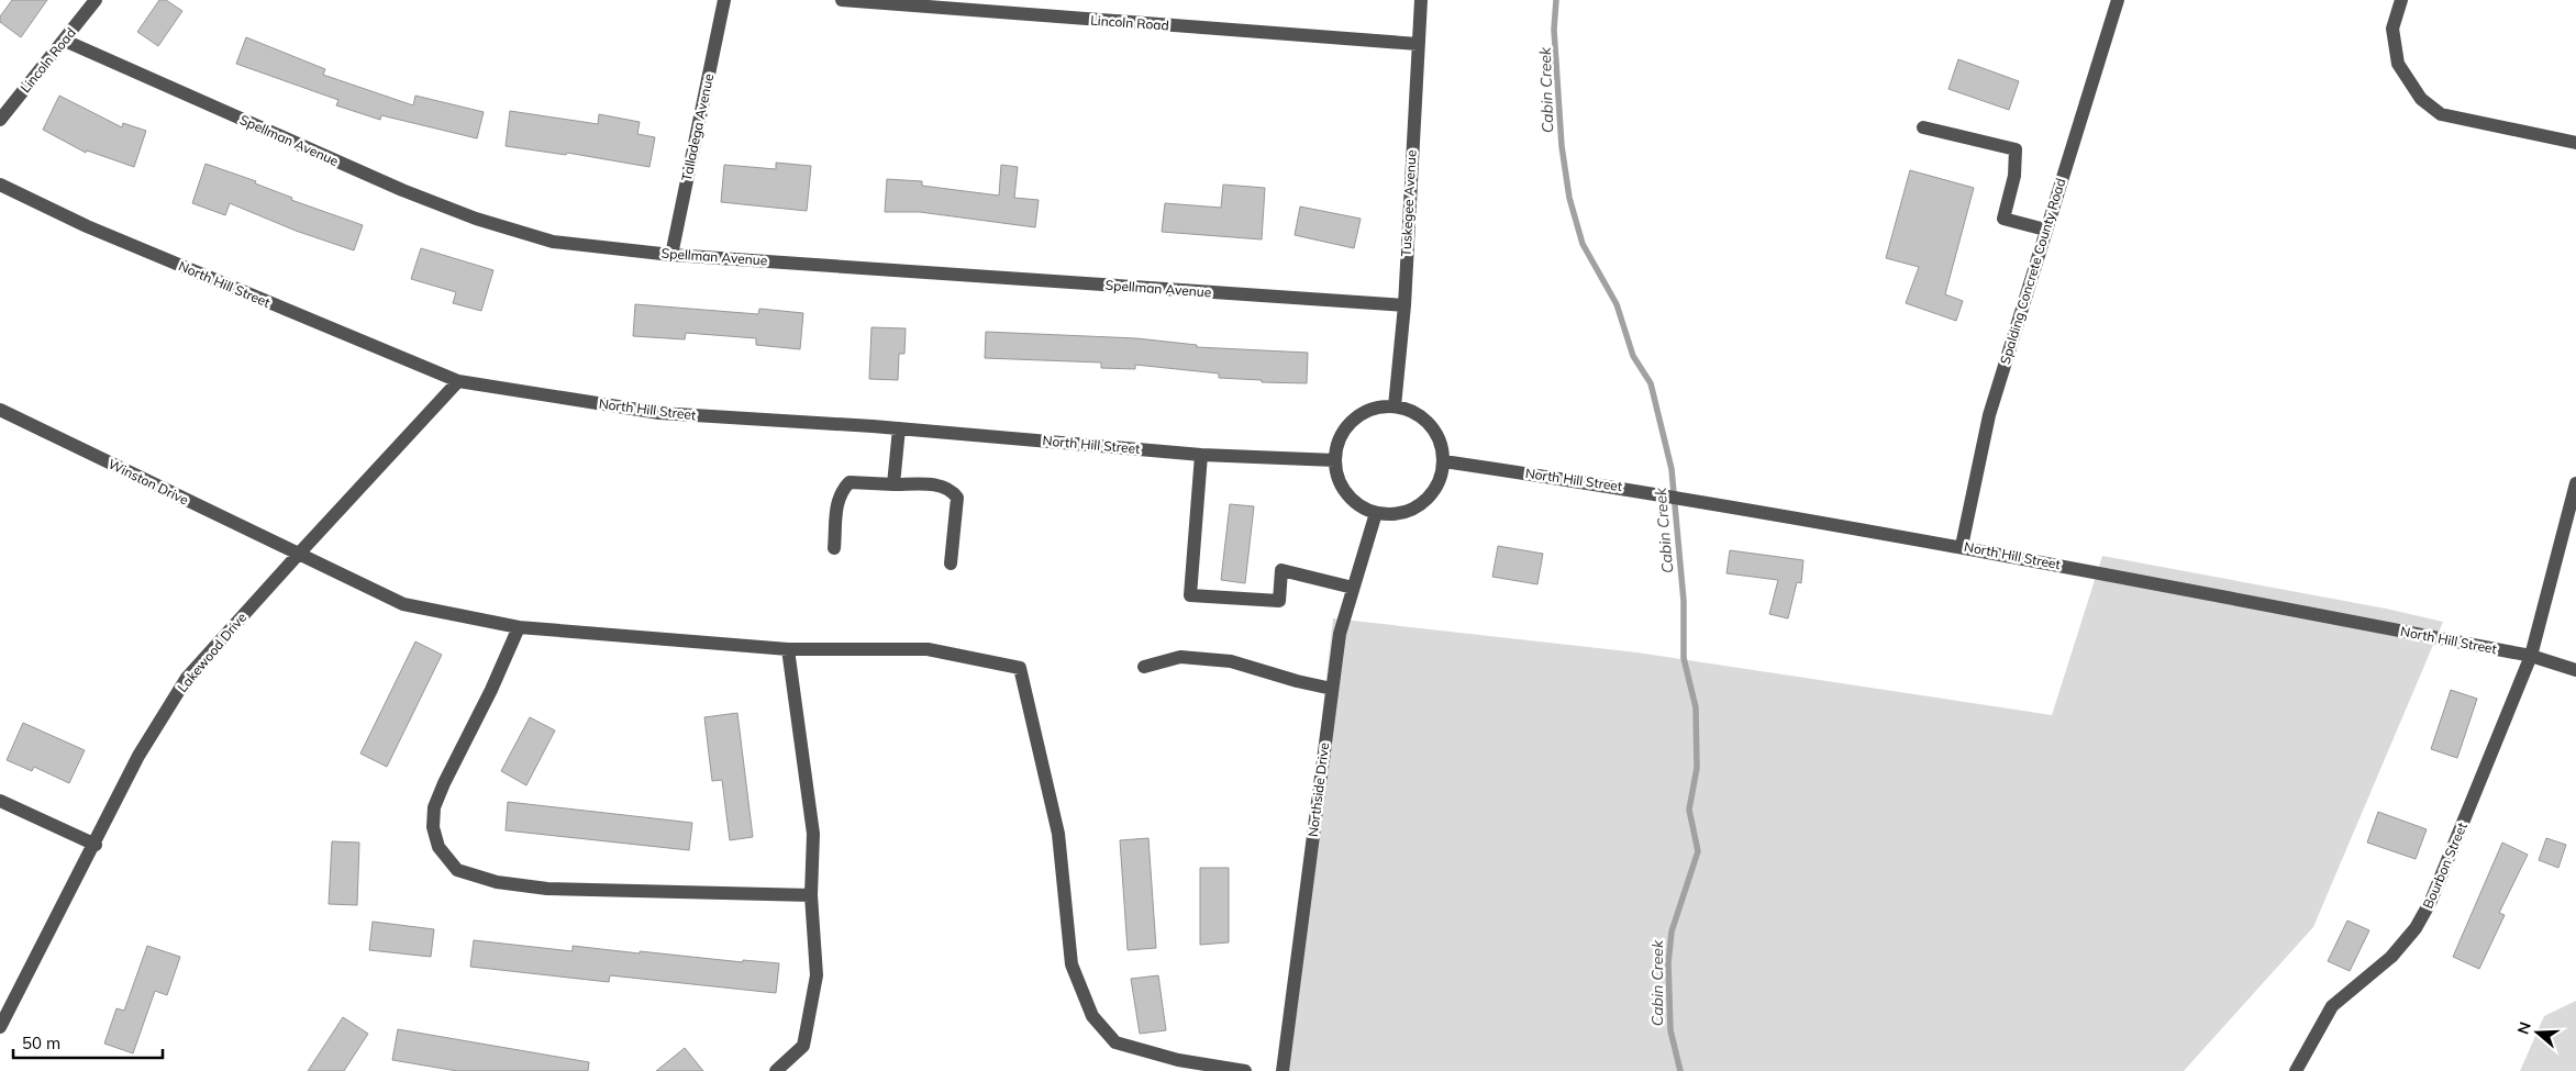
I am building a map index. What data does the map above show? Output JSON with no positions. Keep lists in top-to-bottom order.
{
  "streets": {
    "street": [
      "Lincoln Road",
      "Talladega Avenue",
      "Spellman Avenue",
      "Tuskegee Avenue",
      "Spalding Concrete County Road",
      "North Hill Street",
      "Winston Drive",
      "Lakewood Drive",
      "Northside Drive",
      "Bourbon Street"
    ]
  },
  "crossings": [
    ["Lincoln Road", "Spellman Avenue"],
    ["Lincoln Road", "Tuskegee Avenue"],
    ["Talladega Avenue", "Spellman Avenue"],
    ["Spellman Avenue", "Tuskegee Avenue"],
    ["Tuskegee Avenue", "North Hill Street"],
    ["Tuskegee Avenue", "Northside Drive"],
    ["Spalding Concrete County Road", "North Hill Street"],
    ["North Hill Street", "Lakewood Drive"],
    ["North Hill Street", "Northside Drive"],
    ["North Hill Street", "Bourbon Street"],
    ["Winston Drive", "Lakewood Drive"]
  ],
  "water": ["Cabin Creek"],
  "scale_bar": "50 m",
  "north": "left"
}
